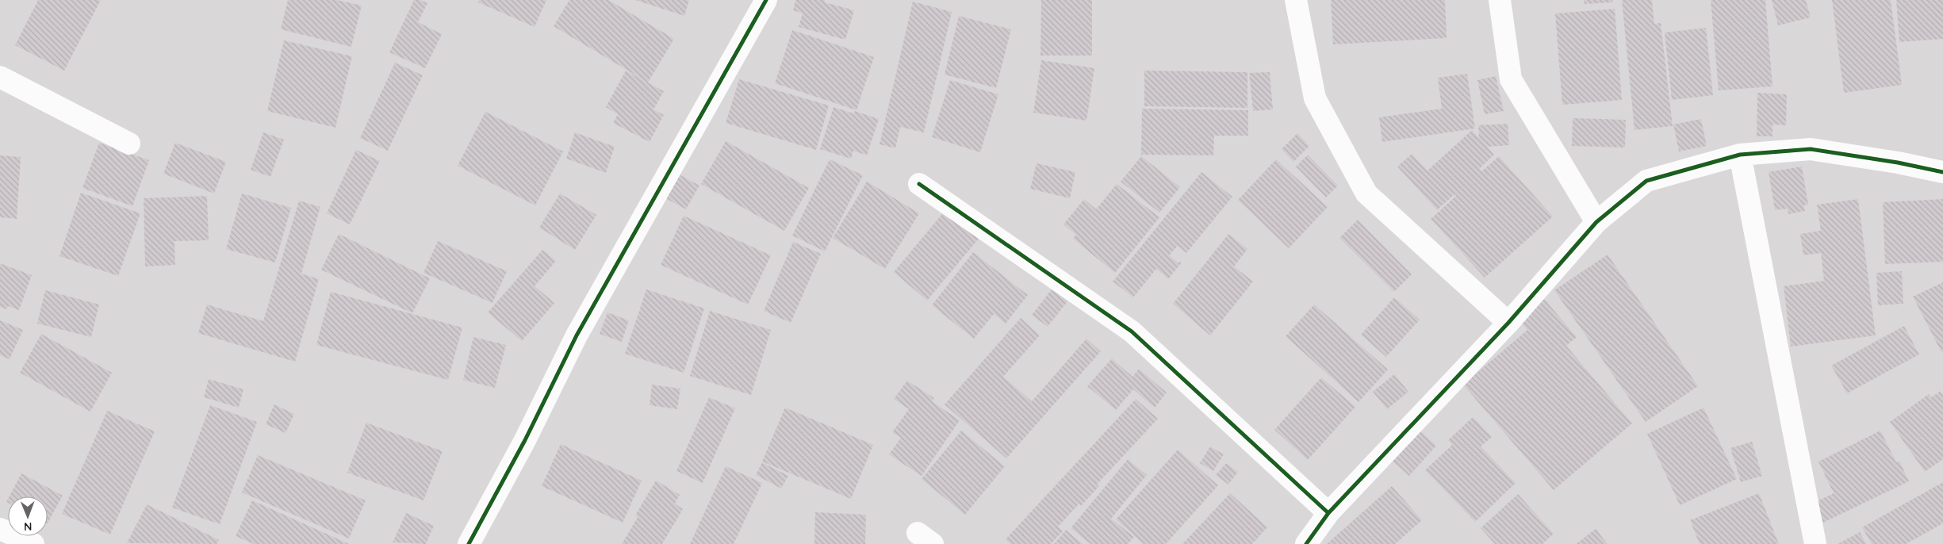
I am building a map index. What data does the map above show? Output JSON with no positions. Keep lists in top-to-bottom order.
{
  "north": "bottom"
}
